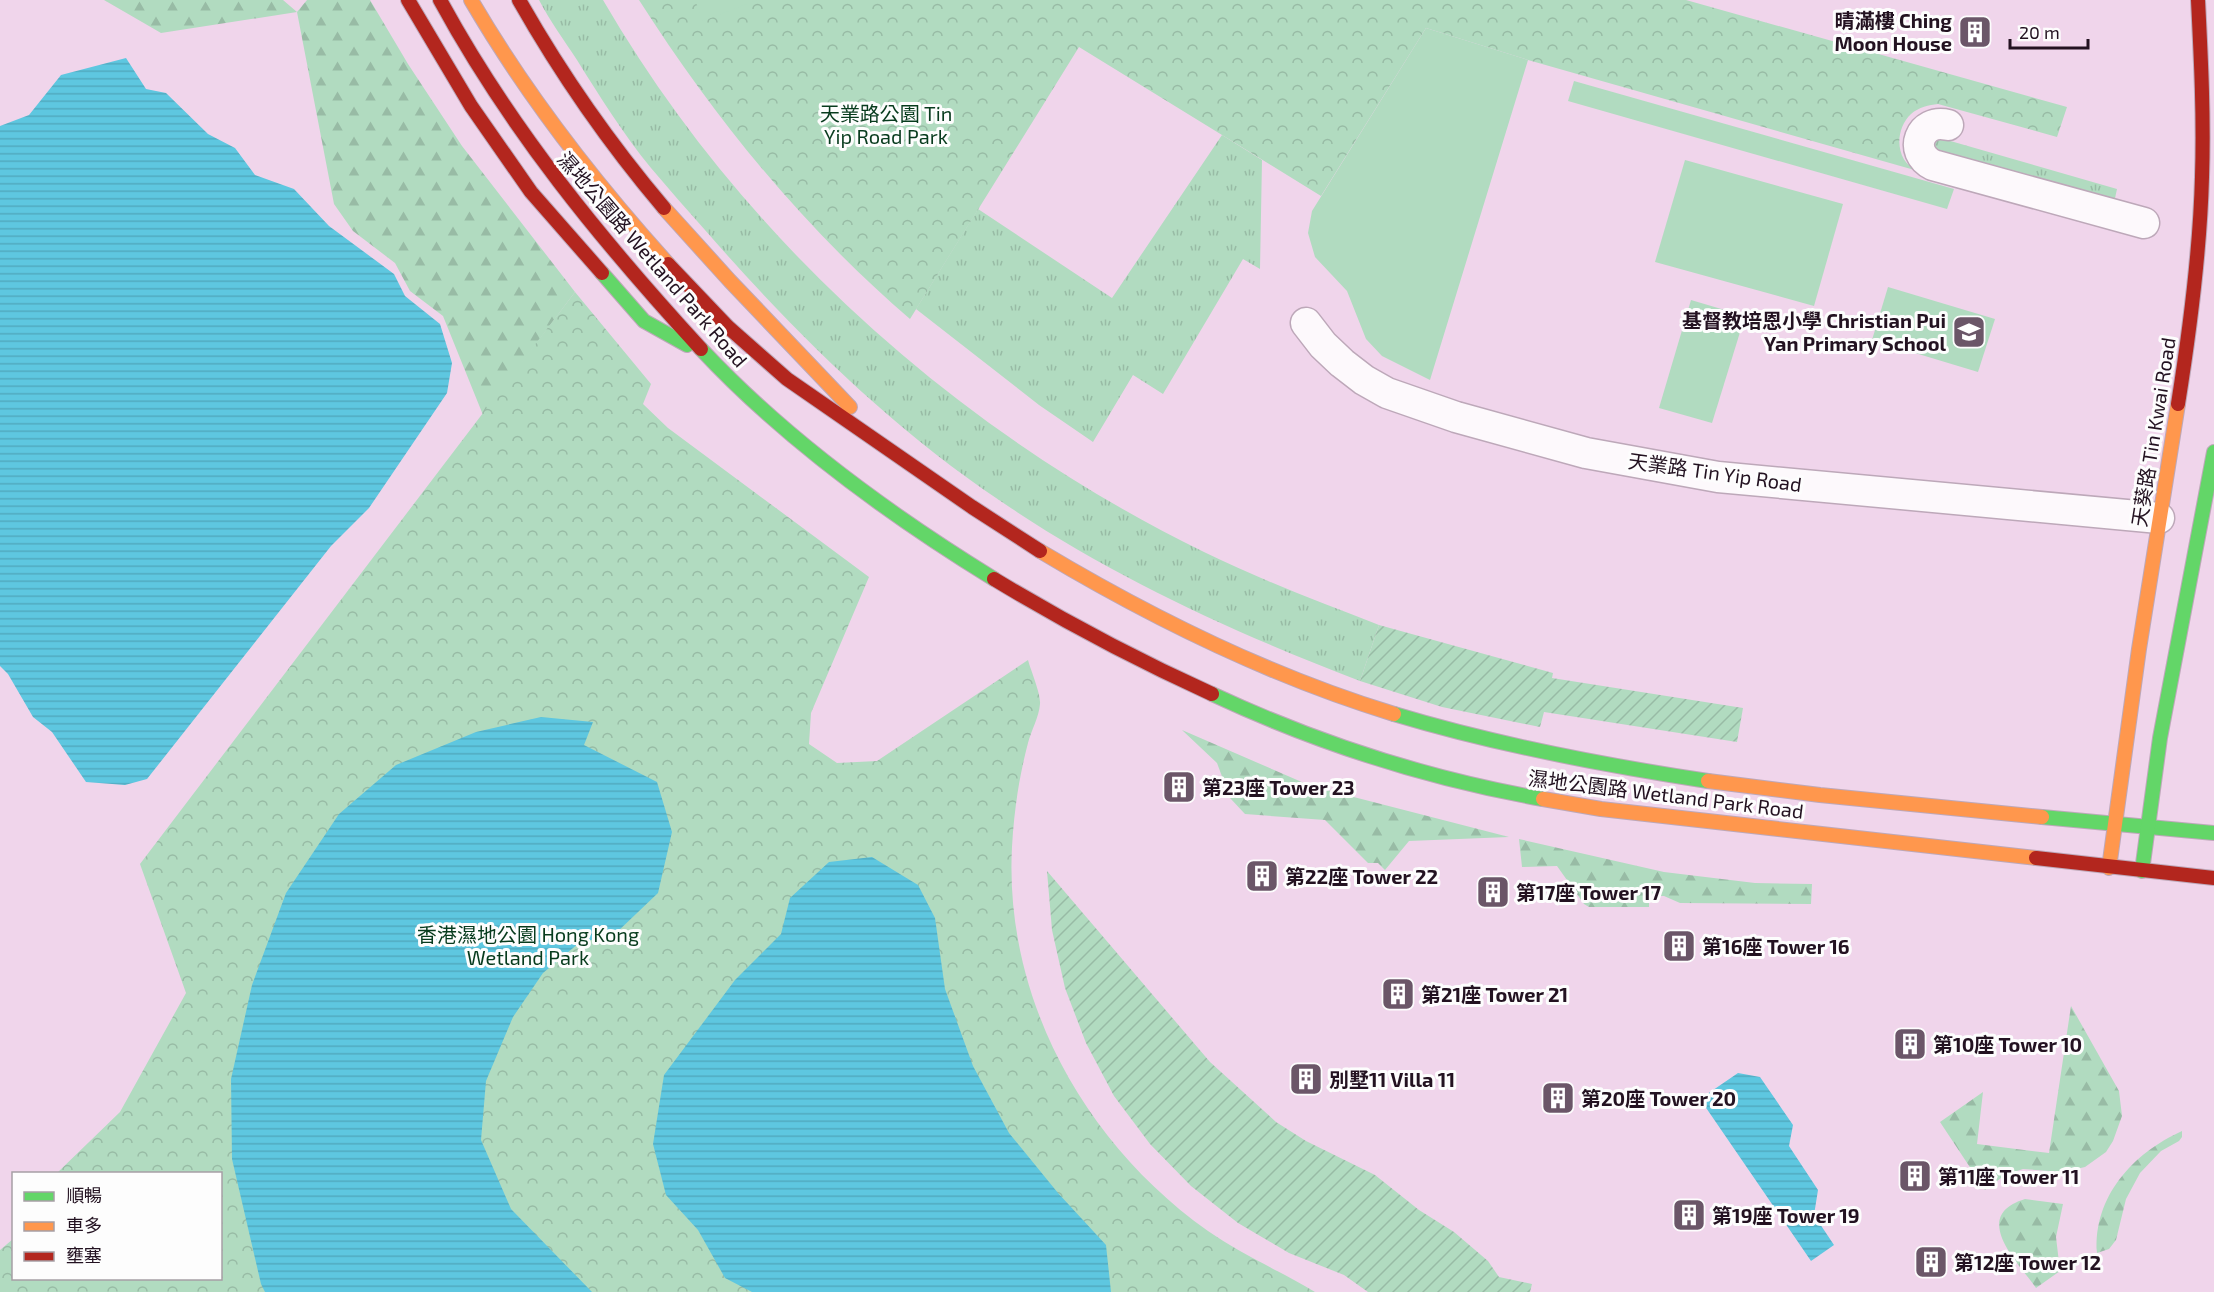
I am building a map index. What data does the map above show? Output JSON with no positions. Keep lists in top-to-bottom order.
{
  "streets": {
    "main road": ["濕地公園路 Wetland Park Road", "天葵路 Tin Kwai Road"],
    "street": ["天業路 Tin Yip Road"]
  },
  "crossings": [
    ["濕地公園路 Wetland Park Road", "天葵路 Tin Kwai Road"],
    ["天葵路 Tin Kwai Road", "天業路 Tin Yip Road"]
  ],
  "parks": ["天業路公園 Tin Yip Road Park", "香港濕地公園 Hong Kong Wetland Park"],
  "places": {
    "building": [
      "晴滿樓 Ching Moon House",
      "第23座 Tower 23",
      "第22座 Tower 22",
      "第17座 Tower 17",
      "第16座 Tower 16",
      "第21座 Tower 21",
      "第10座 Tower 10",
      "別墅11 Villa 11",
      "第20座 Tower 20",
      "第11座 Tower 11",
      "第19座 Tower 19",
      "第12座 Tower 12"
    ],
    "school or university": ["基督教培恩小學 Christian Pui Yan Primary School"]
  },
  "legend": ["順暢", "車多", "壅塞"],
  "scale_bar": "20 m"
}
